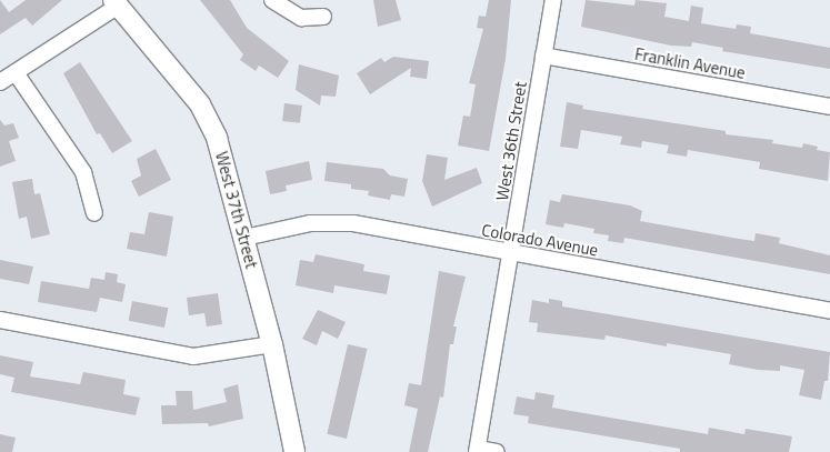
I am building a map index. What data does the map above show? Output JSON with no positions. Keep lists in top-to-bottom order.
{
  "streets": {
    "street": [
      "Franklin Avenue",
      "West 36th Street",
      "West 37th Street",
      "Colorado Avenue"
    ]
  },
  "crossings": [
    ["Franklin Avenue", "West 36th Street"],
    ["West 36th Street", "Colorado Avenue"],
    ["West 37th Street", "Colorado Avenue"]
  ]
}
